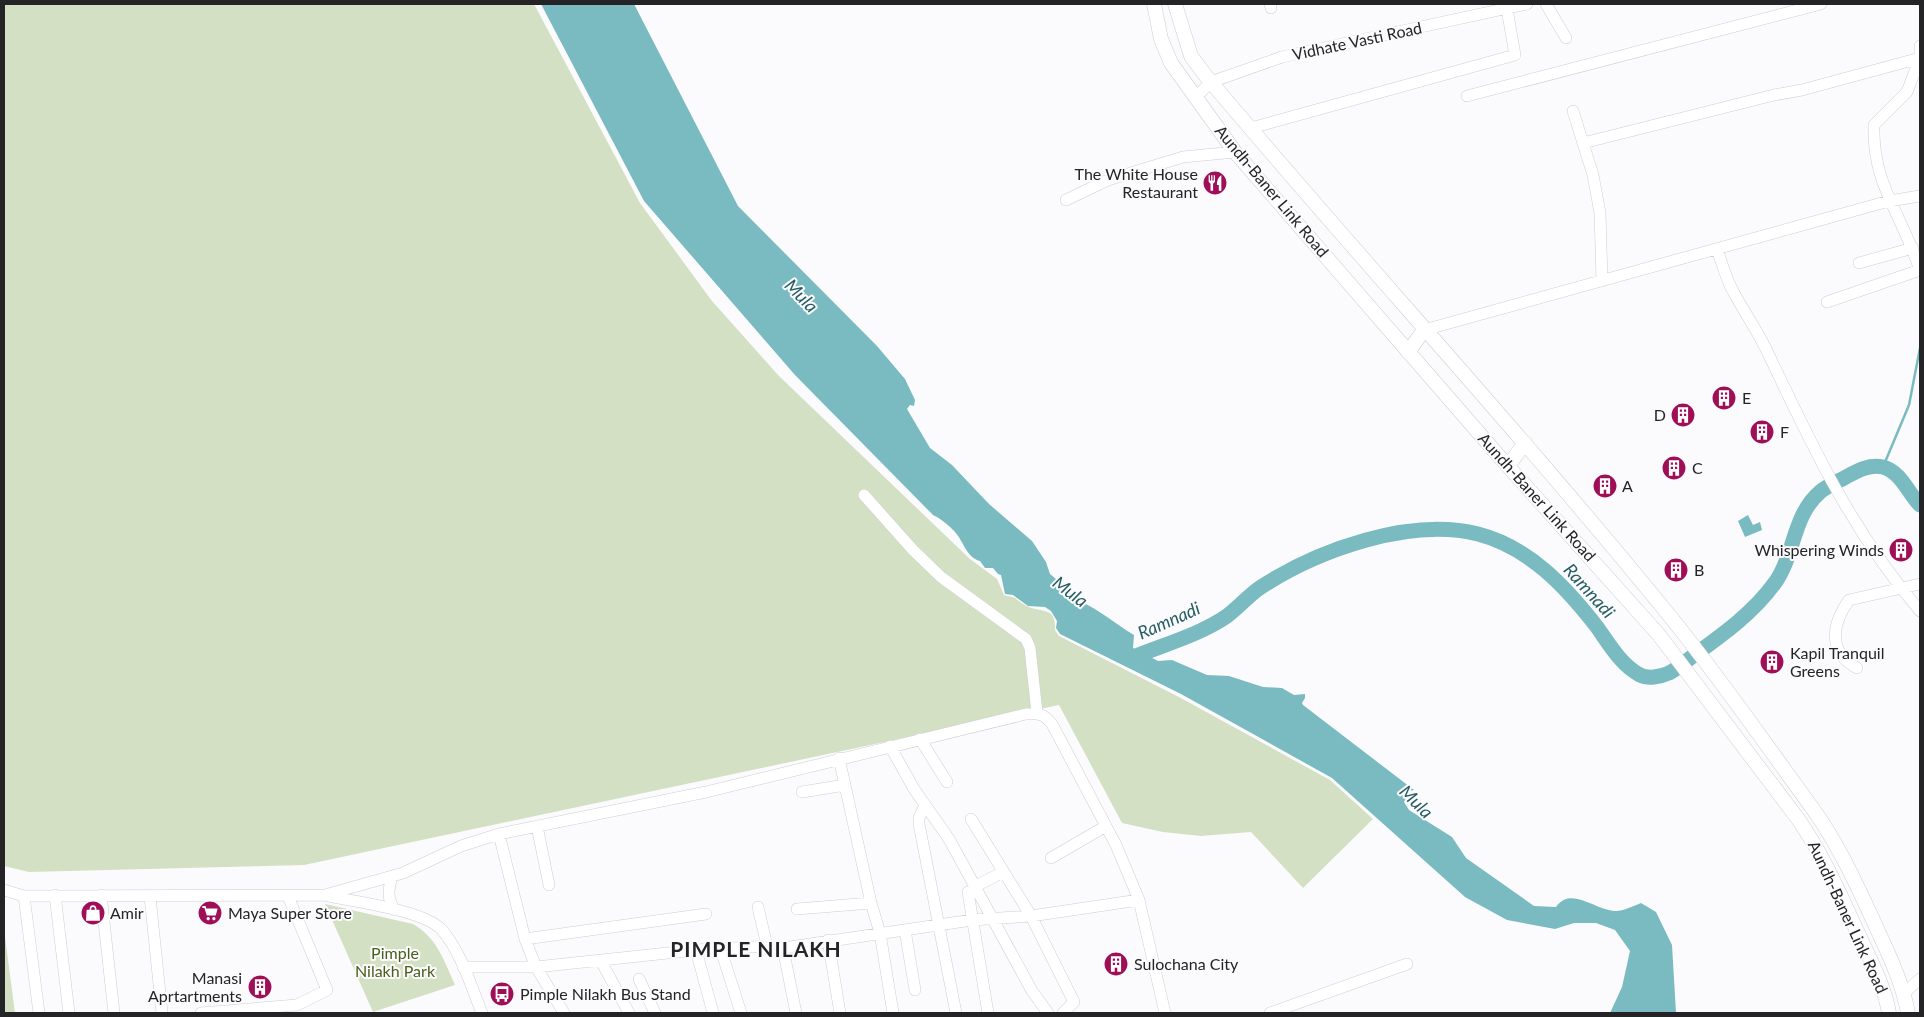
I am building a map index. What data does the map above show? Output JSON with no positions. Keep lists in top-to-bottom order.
{
  "streets": {
    "main road": ["Aundh-Baner Link Road"],
    "street": ["Vidhate Vasti Road"]
  },
  "crossings": [
    ["Vidhate Vasti Road", "Aundh-Baner Link Road"]
  ],
  "districts": ["PIMPLE NILAKH"],
  "water": ["Mula", "Ramnadi"],
  "parks": ["Pimple Nilakh Park"],
  "places": {
    "restaurant": ["The White House Restaurant"],
    "building": [
      "E",
      "D",
      "F",
      "C",
      "A",
      "Whispering Winds",
      "B",
      "Kapil Tranquil Greens",
      "Sulochana City",
      "Manasi Aprtartments"
    ],
    "shop": ["Amir"],
    "supermarket": ["Maya Super Store"],
    "bus stop": ["Pimple Nilakh Bus Stand"]
  }
}
